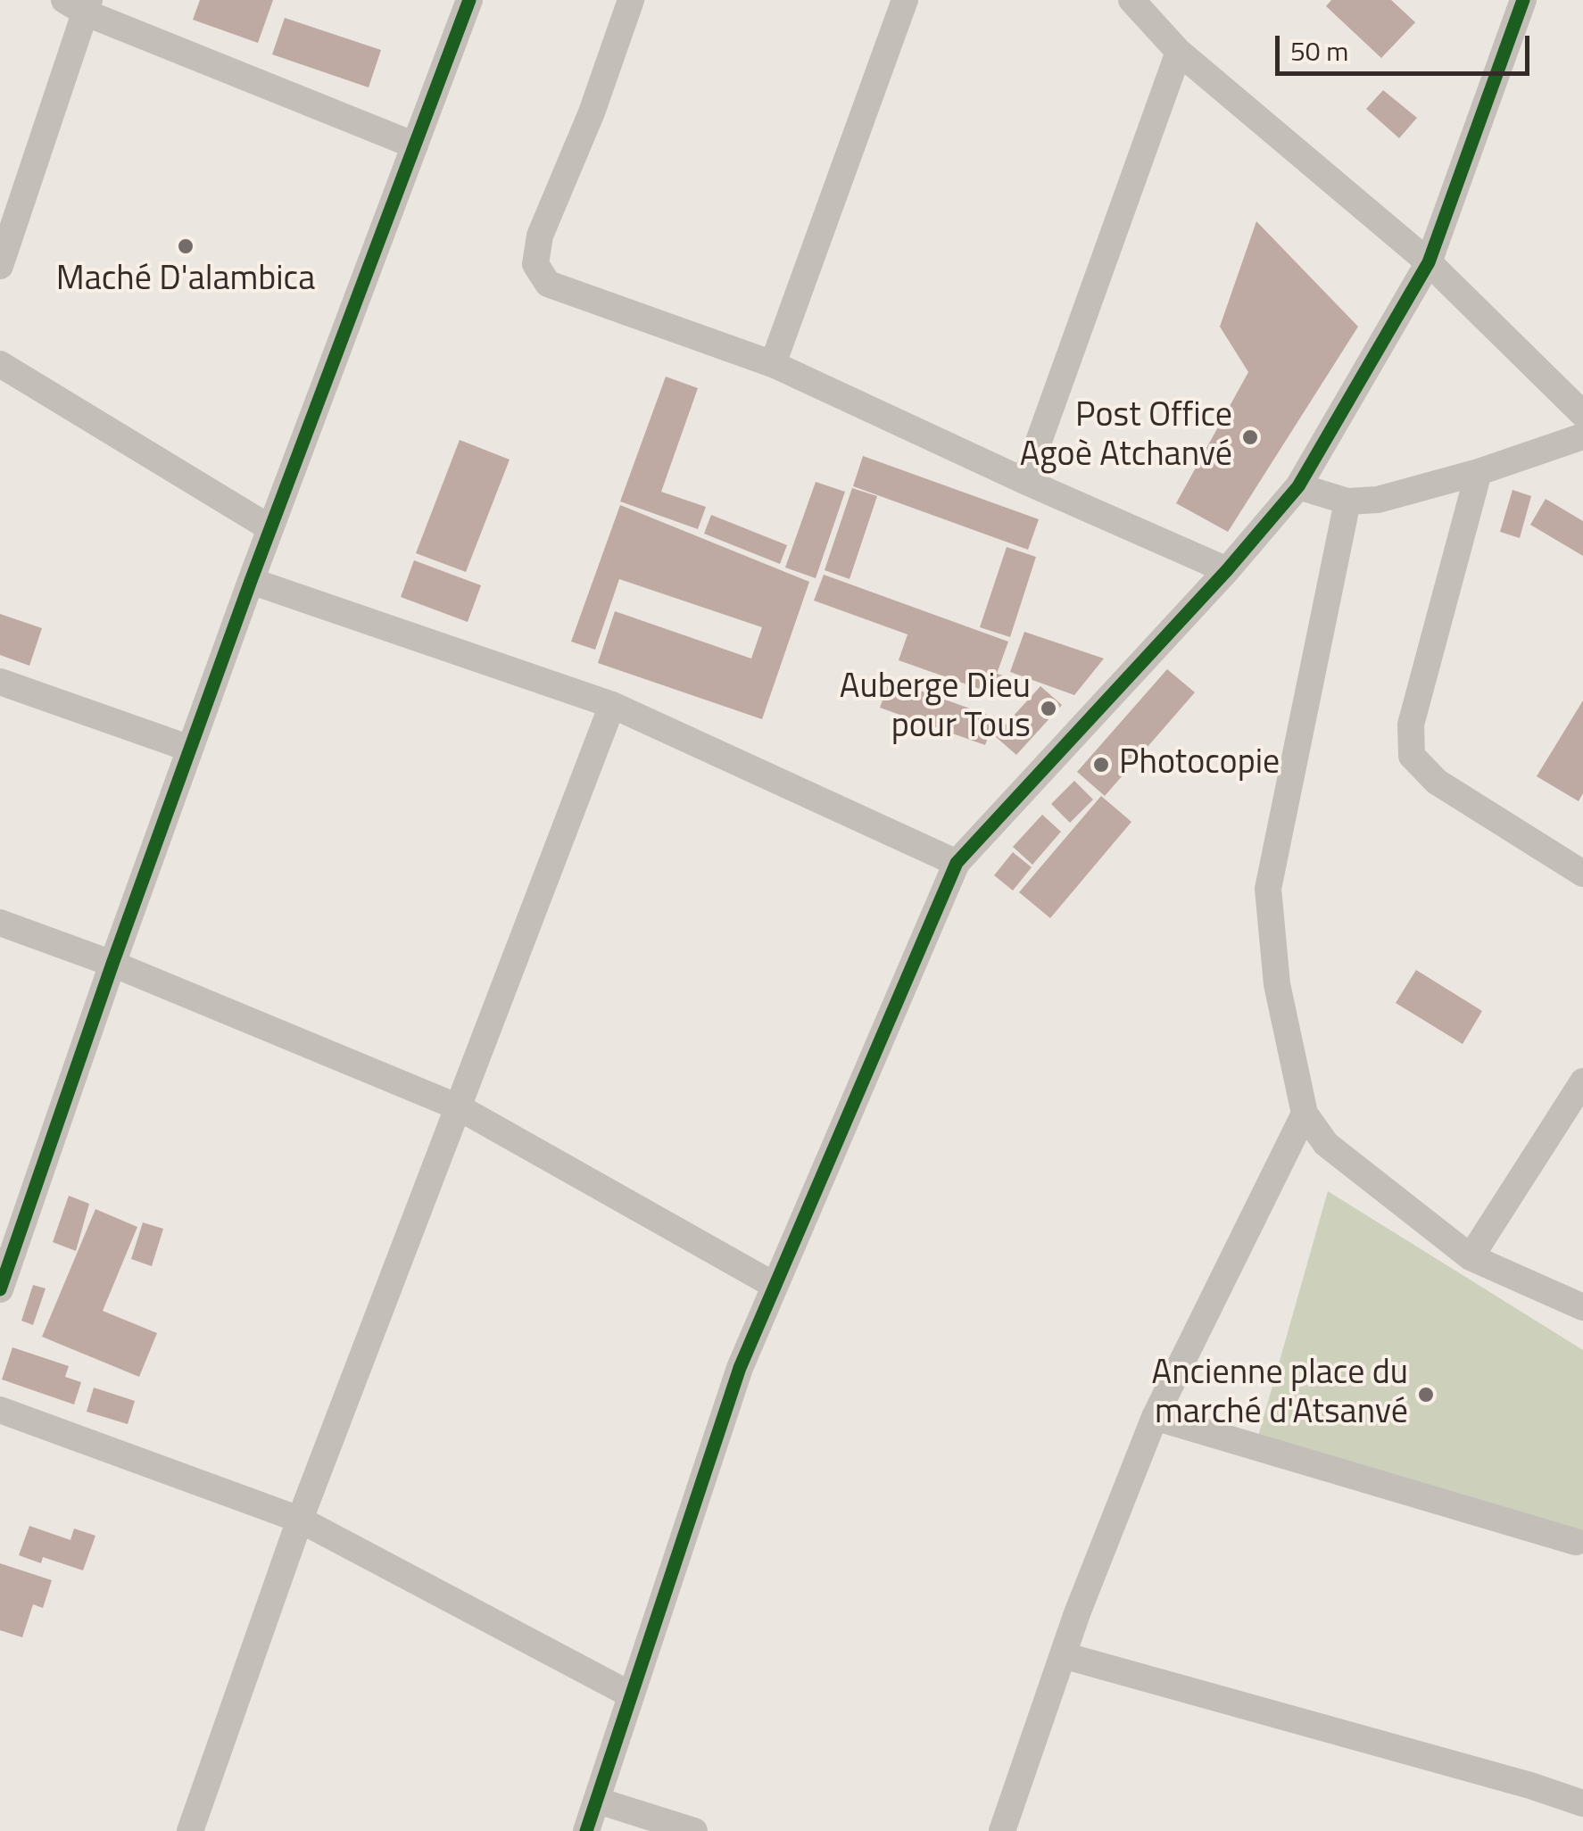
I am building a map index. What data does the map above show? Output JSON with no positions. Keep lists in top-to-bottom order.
{
  "places": [
    "Maché D'alambica",
    "Post Office Agoè Atchanvé",
    "Auberge Dieu pour Tous",
    "Photocopie",
    "Ancienne place du marché d'Atsanvé"
  ],
  "scale_bar": "50 m"
}
